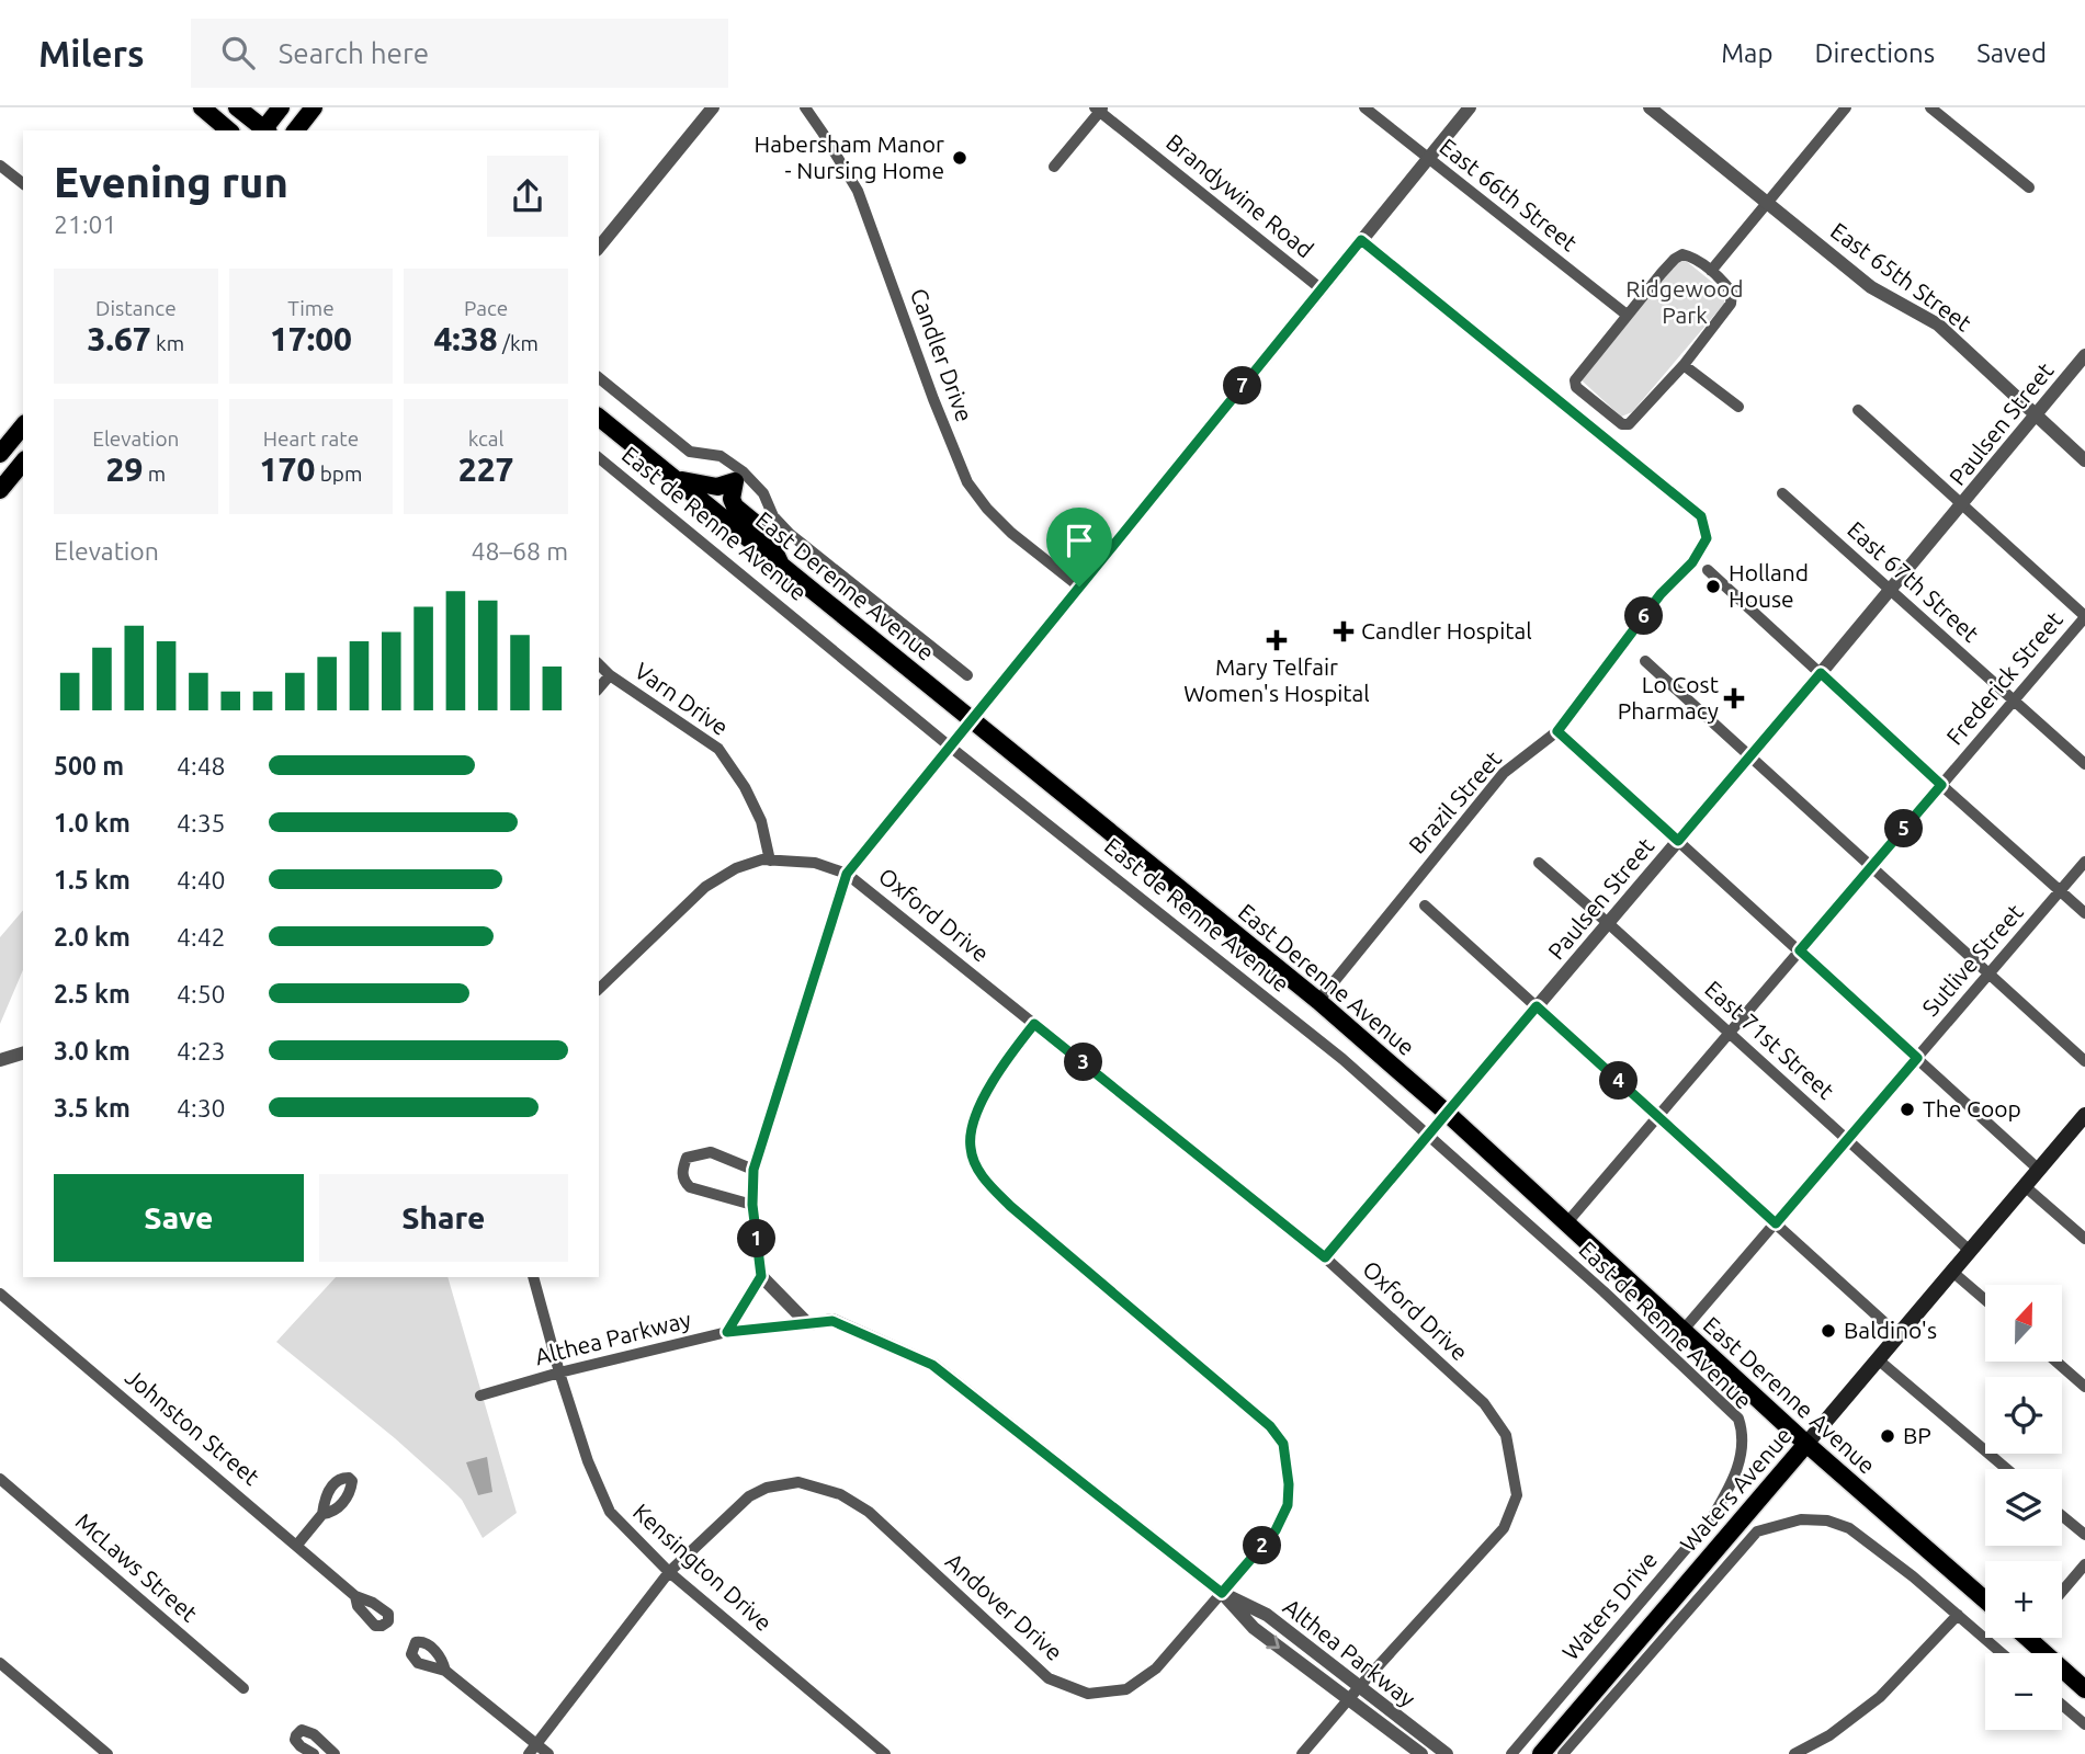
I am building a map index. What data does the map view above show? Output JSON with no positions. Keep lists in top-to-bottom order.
{
  "streets": {
    "main road": ["East Derenne Avenue", "Waters Avenue"],
    "street": [
      "East 66th Street",
      "Brandywine Road",
      "East 65th Street",
      "Candler Drive",
      "Paulsen Street",
      "East de Renne Avenue",
      "East 67th Street",
      "Frederick Street",
      "Varn Drive",
      "Brazil Street",
      "Oxford Drive",
      "Sutlive Street",
      "East 71st Street",
      "Althea Parkway",
      "Johnston Street",
      "McLaws Street",
      "Kensington Drive",
      "Waters Drive",
      "Andover Drive"
    ]
  },
  "crossings": [
    ["East 65th Street", "Paulsen Street"],
    ["Paulsen Street", "East de Renne Avenue"],
    ["Paulsen Street", "East 67th Street"],
    ["Paulsen Street", "East Derenne Avenue"],
    ["Paulsen Street", "Oxford Drive"],
    ["Paulsen Street", "East 71st Street"],
    ["East de Renne Avenue", "Waters Drive"],
    ["East 67th Street", "Frederick Street"],
    ["East Derenne Avenue", "Frederick Street"],
    ["East Derenne Avenue", "Brazil Street"],
    ["East Derenne Avenue", "Sutlive Street"],
    ["East Derenne Avenue", "Waters Avenue"],
    ["Frederick Street", "East 71st Street"],
    ["Varn Drive", "Oxford Drive"],
    ["Oxford Drive", "Althea Parkway"],
    ["Oxford Drive", "Andover Drive"],
    ["Sutlive Street", "East 71st Street"],
    ["East 71st Street", "Waters Avenue"],
    ["Althea Parkway", "Kensington Drive"],
    ["Althea Parkway", "Andover Drive"],
    ["Kensington Drive", "Andover Drive"]
  ],
  "parks": ["Ridgewood Park"],
  "places": {
    "other": [
      "Habersham Manor - Nursing Home",
      "Holland House",
      "The Coop",
      "Baldino's",
      "BP"
    ],
    "health": ["Candler Hospital", "Mary Telfair Women's Hospital", "Lo Cost Pharmacy"]
  },
  "north": "top",
  "page": {
    "header": "Milers",
    "search": "Search here",
    "nav": ["Map", "Directions", "Saved"],
    "heading": ["Evening run", "21:01"],
    "stats": [
      ["Distance", "3.67 km"],
      ["Time", "17:00"],
      ["Pace", "4:38 /km"],
      ["Elevation", "29 m"],
      ["Heart rate", "170 bpm"],
      ["kcal", "227"]
    ],
    "pins": [
      "7",
      "6",
      "5",
      "3",
      "4",
      "1",
      "2"
    ],
    "chart": ["Elevation", "48–68 m"],
    "list": [
      {
        "name": "500 m",
        "note": "4:48"
      },
      {
        "name": "1.0 km",
        "note": "4:35"
      },
      {
        "name": "1.5 km",
        "note": "4:40"
      },
      {
        "name": "2.0 km",
        "note": "4:42"
      },
      {
        "name": "2.5 km",
        "note": "4:50"
      },
      {
        "name": "3.0 km",
        "note": "4:23"
      },
      {
        "name": "3.5 km",
        "note": "4:30"
      }
    ],
    "buttons": ["Save", "Share"],
    "map_buttons": ["+", "−"]
  }
}
